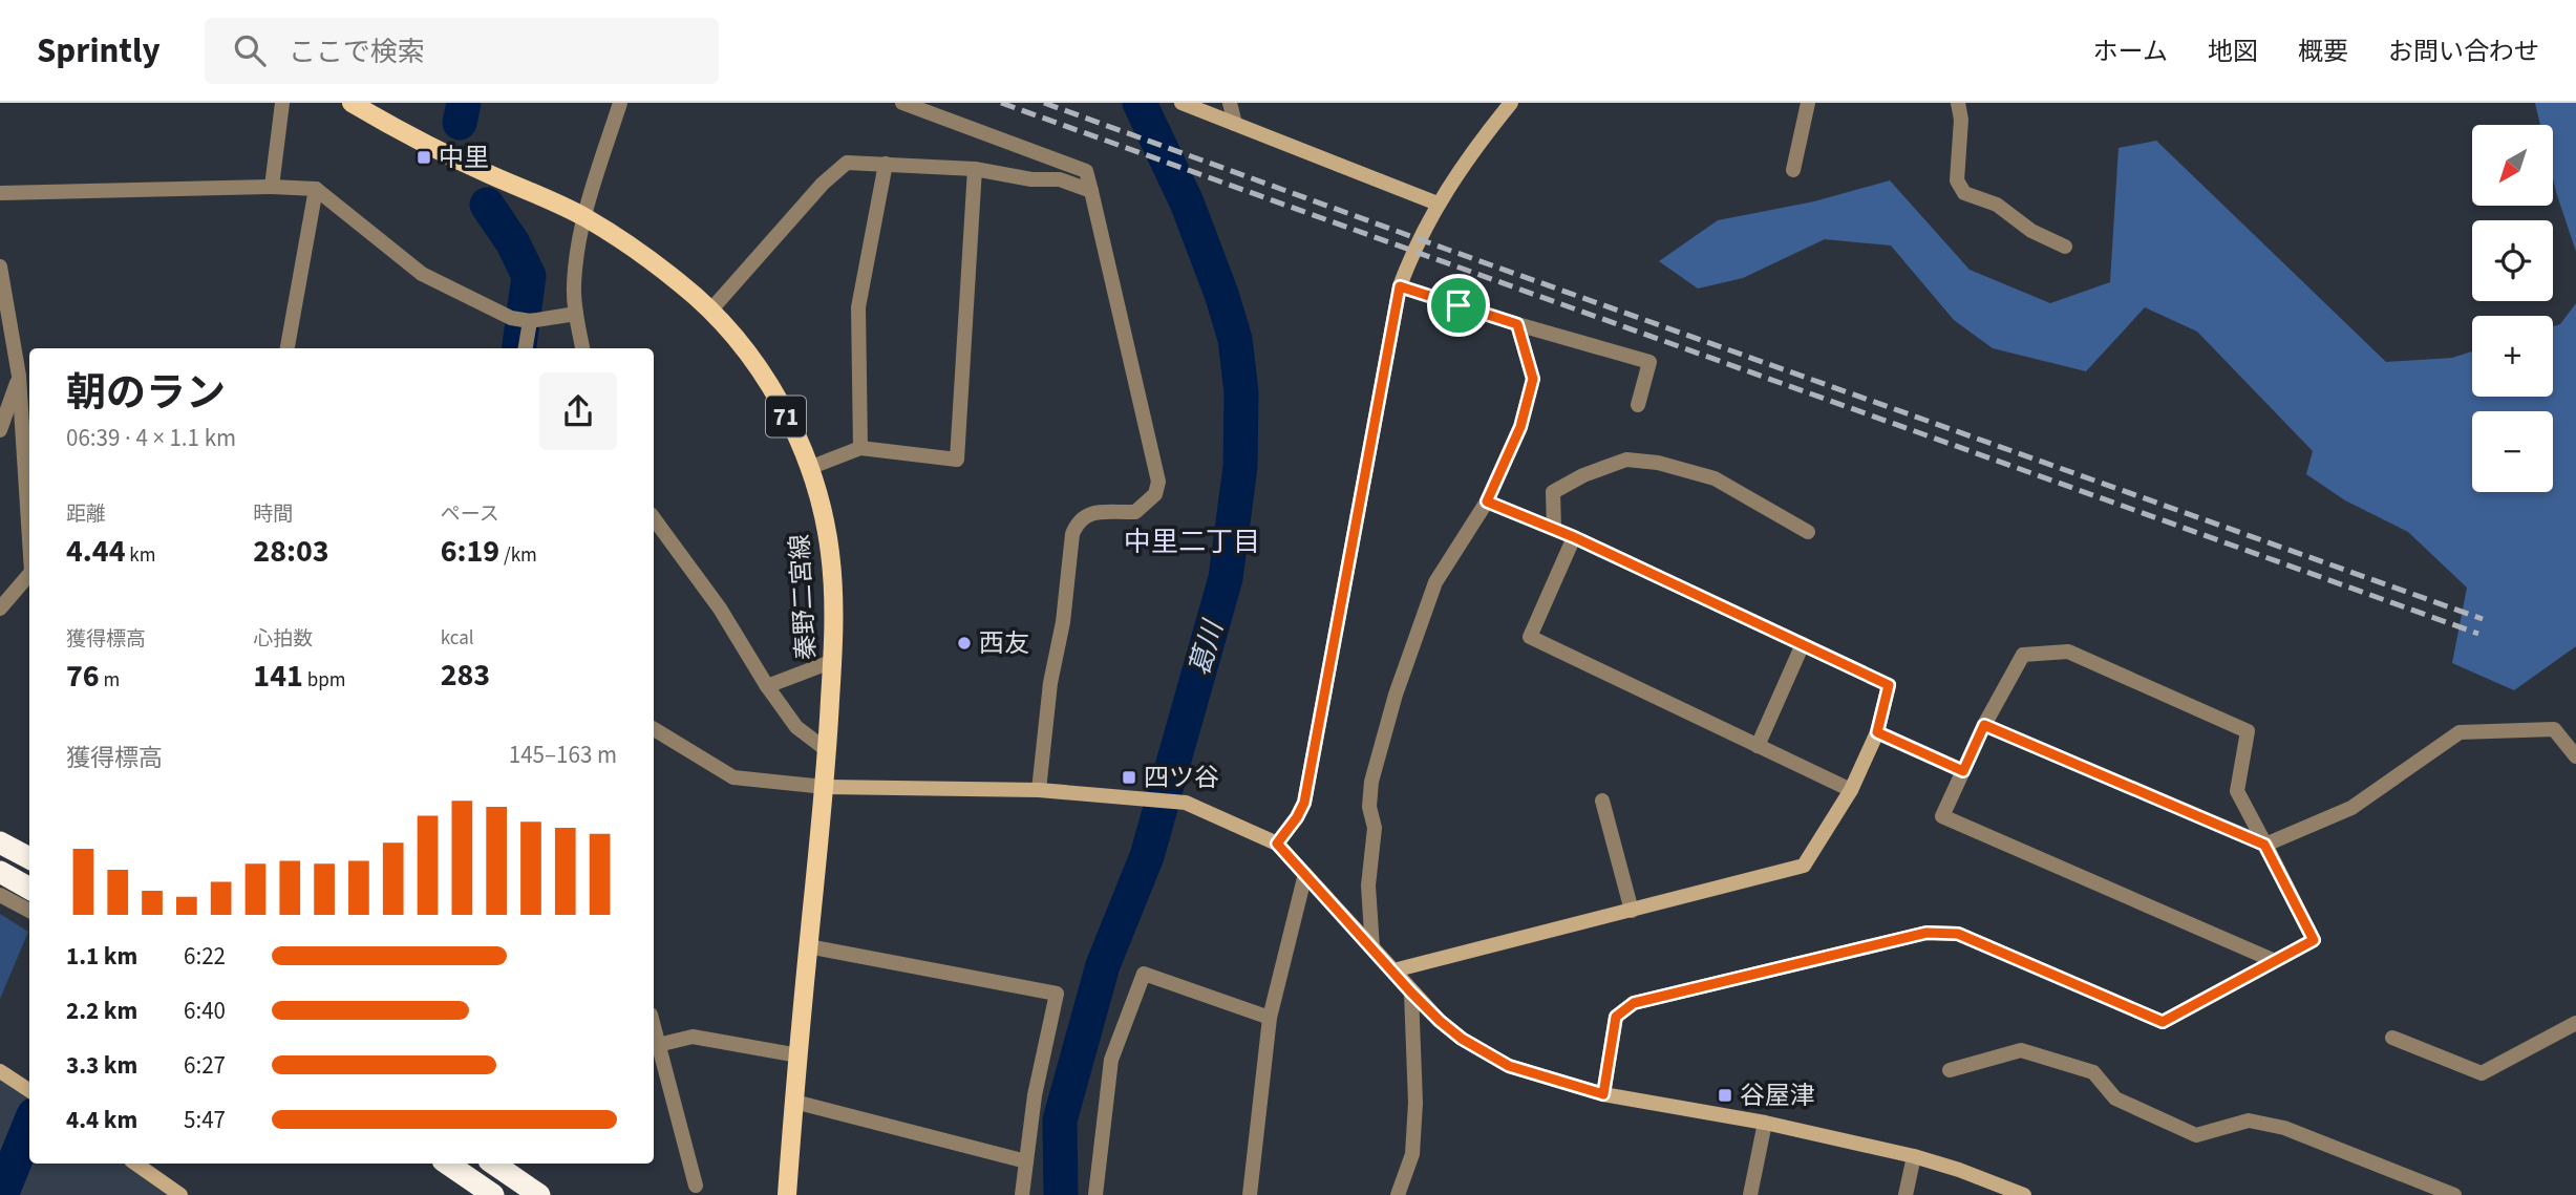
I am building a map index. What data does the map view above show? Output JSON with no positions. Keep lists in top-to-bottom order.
{
  "streets": {
    "main road": ["71", "秦野二宮線"]
  },
  "districts": ["中里二丁目"],
  "water": ["葛川"],
  "places": {
    "transit": ["中里", "四ツ谷", "谷屋津"],
    "other": ["西友"]
  },
  "north": "bottom left",
  "page": {
    "header": "Sprintly",
    "search": "ここで検索",
    "nav": [
      "ホーム",
      "地図",
      "概要",
      "お問い合わせ"
    ],
    "map_buttons": ["+", "−"],
    "heading": ["朝のラン", "06:39 · 4 × 1.1 km"],
    "stats": [
      ["距離", "4.44 km"],
      ["時間", "28:03"],
      ["ペース", "6:19 /km"],
      ["獲得標高", "76 m"],
      ["心拍数", "141 bpm"],
      ["kcal", "283"]
    ],
    "chart": ["獲得標高", "145–163 m"],
    "list": [
      {
        "name": "1.1 km",
        "note": "6:22"
      },
      {
        "name": "2.2 km",
        "note": "6:40"
      },
      {
        "name": "3.3 km",
        "note": "6:27"
      },
      {
        "name": "4.4 km",
        "note": "5:47"
      }
    ]
  }
}
